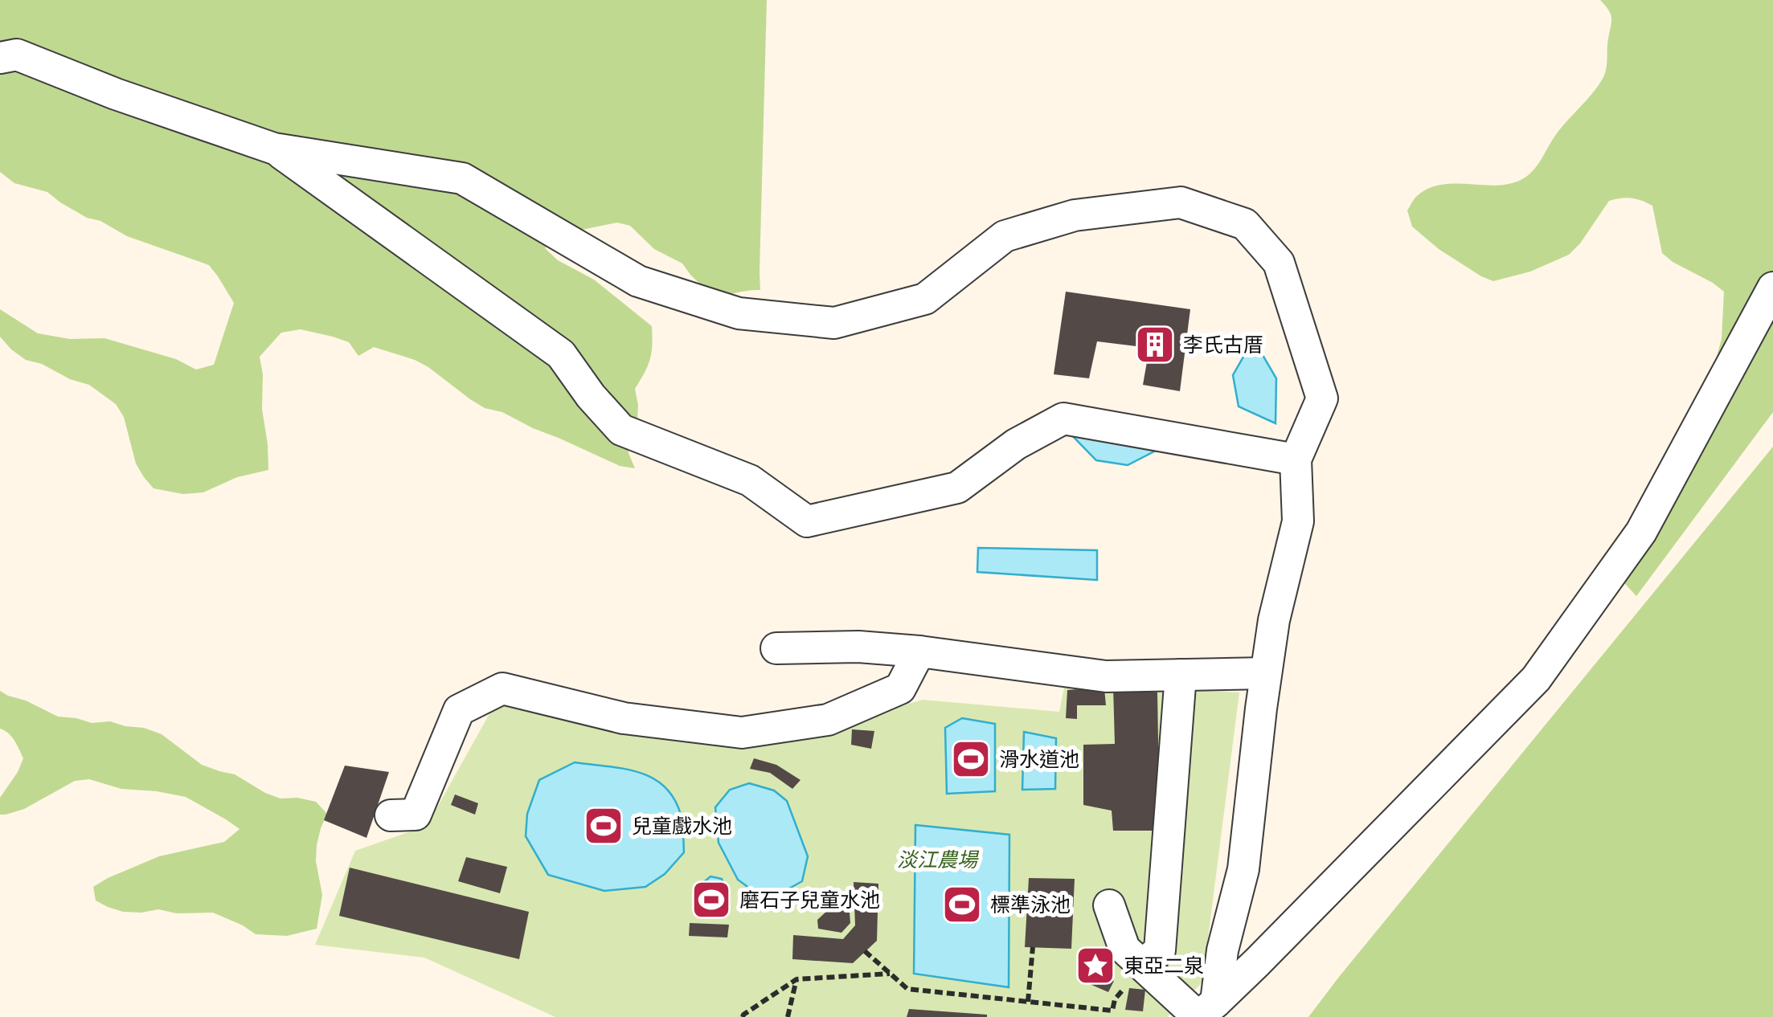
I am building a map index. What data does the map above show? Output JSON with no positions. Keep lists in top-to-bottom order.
{
  "parks": ["淡江農場"],
  "places": {
    "building": ["李氏古厝"],
    "sports": [
      "滑水道池",
      "兒童戲水池",
      "磨石子兒童水池",
      "標準泳池"
    ],
    "place": ["東亞二泉"]
  }
}
